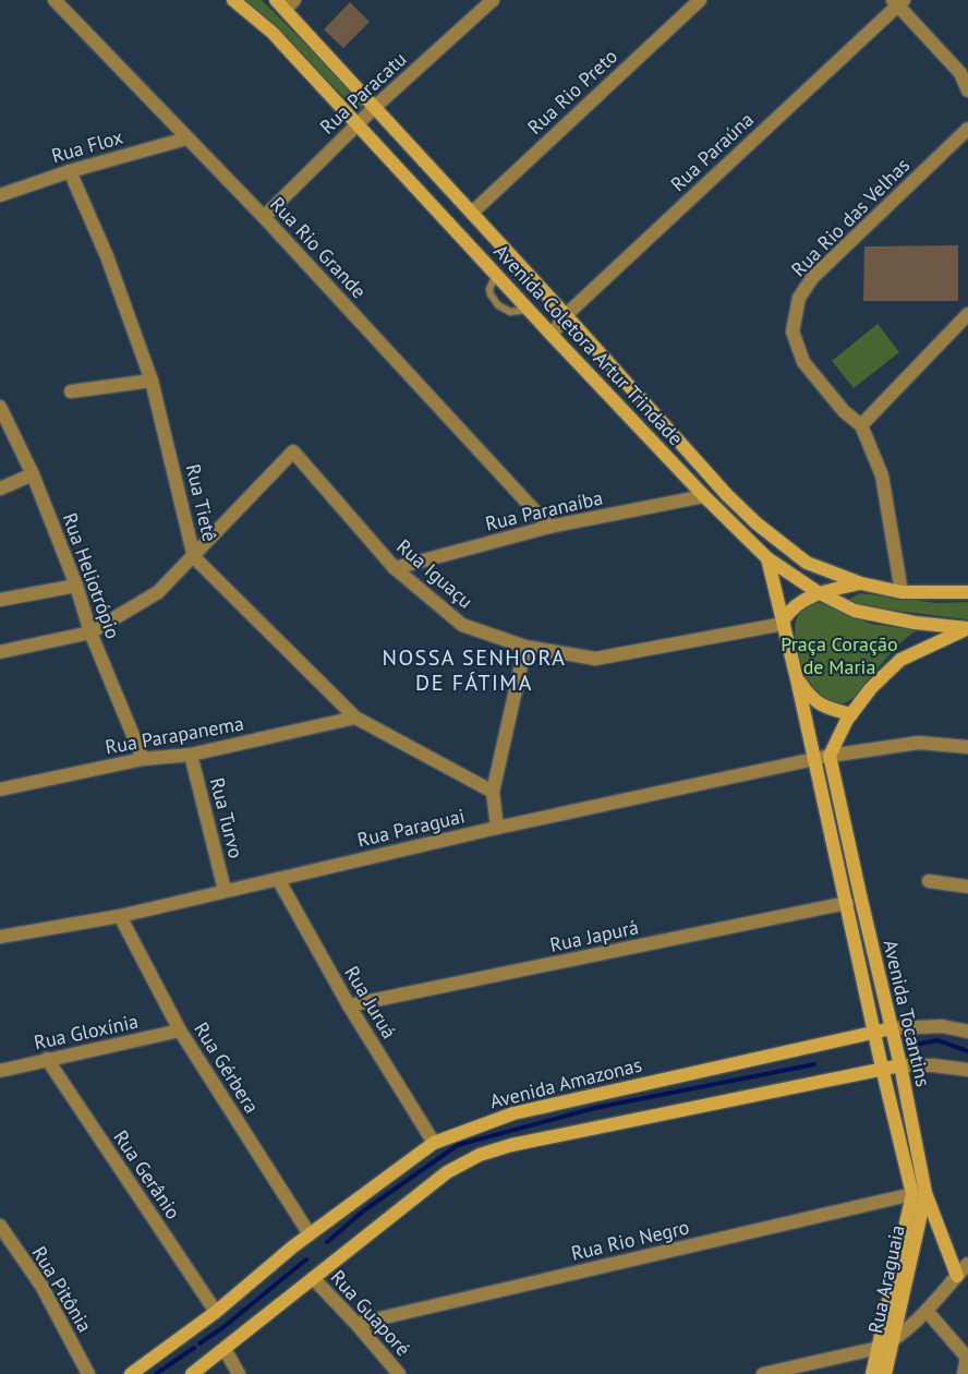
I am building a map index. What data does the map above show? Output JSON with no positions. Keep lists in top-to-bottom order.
{
  "streets": {
    "street": [
      "Rua Rio Preto",
      "Rua Paracatu",
      "Rua Flox",
      "Rua Paraúna",
      "Rua Rio das Velhas",
      "Rua Rio Grande",
      "Avenida Coletora Artur Trindade",
      "Rua Tietê",
      "Rua Paranaíba",
      "Rua Iguaçu",
      "Rua Heliotrópio",
      "Rua Parapanema",
      "Rua Turvo",
      "Rua Paraguai",
      "Rua Japurá",
      "Rua Juruá",
      "Avenida Tocantins",
      "Rua Gloxínia",
      "Rua Gérbera",
      "Avenida Amazonas",
      "Rua Gerânio",
      "Rua Rio Negro",
      "Rua Araguaia",
      "Rua Pitônia",
      "Rua Guaporé"
    ]
  },
  "crossings": [
    ["Rua Rio Preto", "Avenida Coletora Artur Trindade"],
    ["Rua Paracatu", "Rua Rio Grande"],
    ["Rua Paracatu", "Avenida Coletora Artur Trindade"],
    ["Rua Flox", "Rua Rio Grande"],
    ["Rua Flox", "Rua Tietê"],
    ["Rua Paraúna", "Avenida Coletora Artur Trindade"],
    ["Rua Rio das Velhas", "Avenida Coletora Artur Trindade"],
    ["Rua Rio Grande", "Rua Paranaíba"],
    ["Avenida Coletora Artur Trindade", "Rua Paranaíba"],
    ["Avenida Coletora Artur Trindade", "Avenida Tocantins"],
    ["Rua Tietê", "Rua Iguaçu"],
    ["Rua Tietê", "Rua Parapanema"],
    ["Rua Paranaíba", "Rua Iguaçu"],
    ["Rua Iguaçu", "Avenida Tocantins"],
    ["Rua Heliotrópio", "Rua Parapanema"],
    ["Rua Parapanema", "Rua Turvo"],
    ["Rua Turvo", "Rua Paraguai"],
    ["Rua Paraguai", "Rua Juruá"],
    ["Rua Paraguai", "Avenida Tocantins"],
    ["Rua Paraguai", "Rua Gérbera"],
    ["Rua Japurá", "Rua Juruá"],
    ["Rua Japurá", "Avenida Tocantins"],
    ["Rua Juruá", "Avenida Amazonas"],
    ["Avenida Tocantins", "Avenida Amazonas"],
    ["Avenida Tocantins", "Rua Rio Negro"],
    ["Avenida Tocantins", "Rua Araguaia"],
    ["Rua Gloxínia", "Rua Gérbera"],
    ["Rua Gloxínia", "Rua Gerânio"],
    ["Rua Gérbera", "Avenida Amazonas"],
    ["Avenida Amazonas", "Rua Gerânio"],
    ["Rua Rio Negro", "Rua Araguaia"],
    ["Rua Rio Negro", "Rua Guaporé"]
  ],
  "districts": ["NOSSA SENHORA DE FÁTIMA"],
  "parks": ["Praça Coração de Maria"]
}
